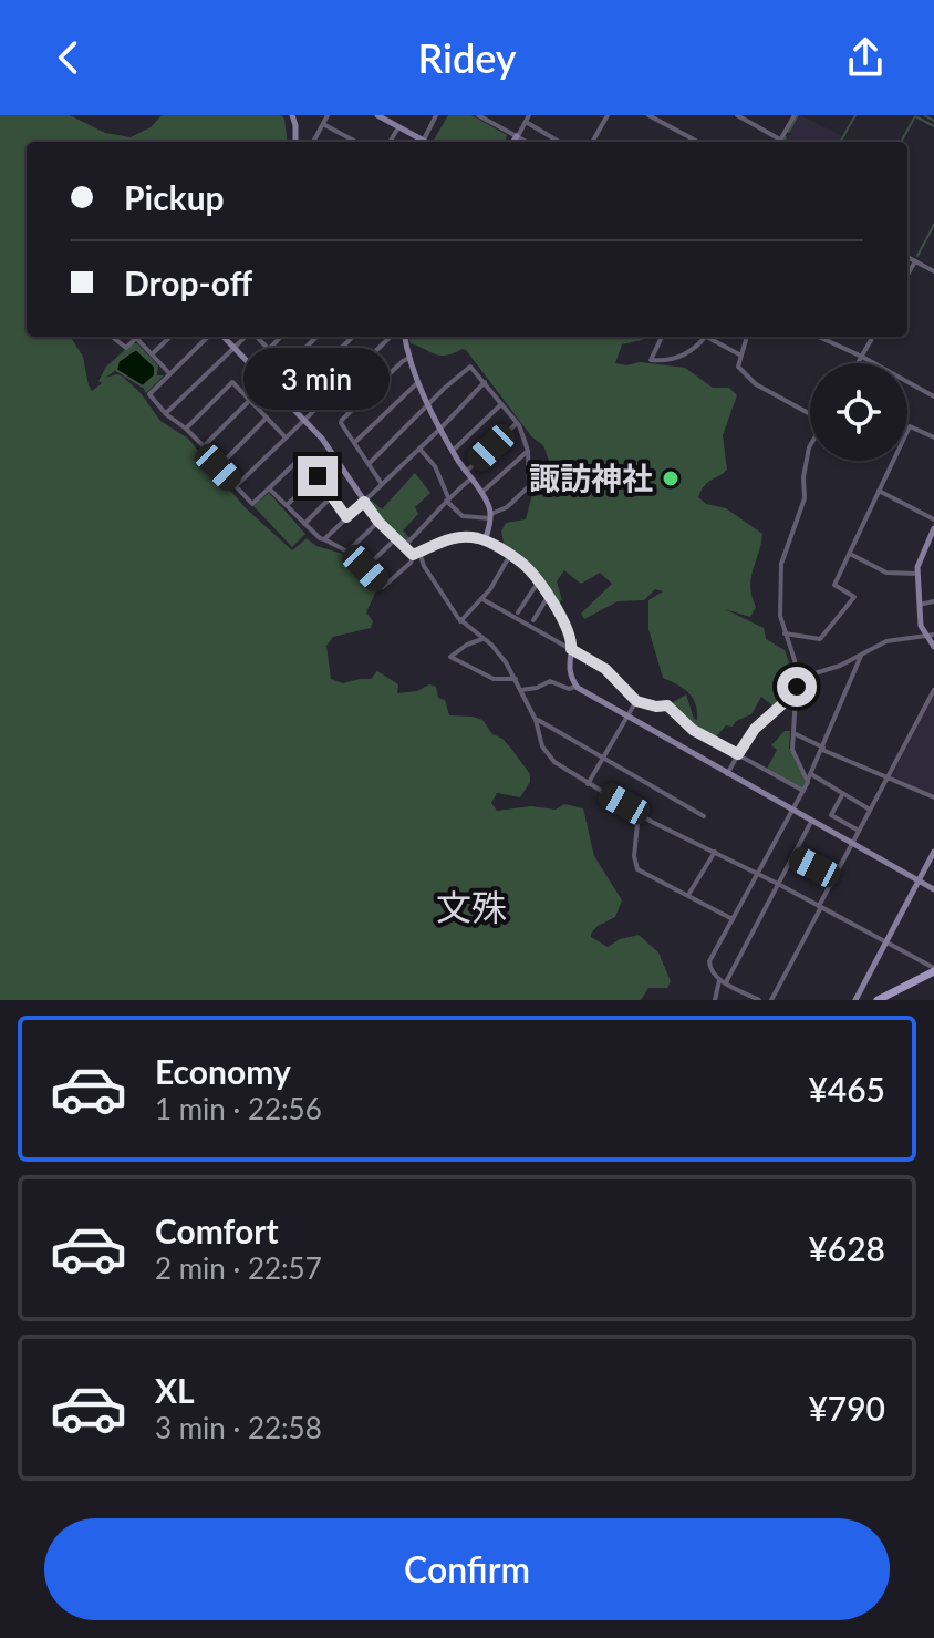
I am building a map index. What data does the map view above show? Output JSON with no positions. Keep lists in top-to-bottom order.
{
  "districts": ["文殊"],
  "places": ["諏訪神社"],
  "page": {
    "header": "Ridey",
    "banner": ["Pickup", "Drop-off"],
    "bubble": "3 min",
    "list": [
      {
        "name": "Economy",
        "note": "1 min · 22:56",
        "value": "¥465"
      },
      {
        "name": "Comfort",
        "note": "2 min · 22:57",
        "value": "¥628"
      },
      {
        "name": "XL",
        "note": "3 min · 22:58",
        "value": "¥790"
      }
    ],
    "buttons": "Confirm"
  }
}
